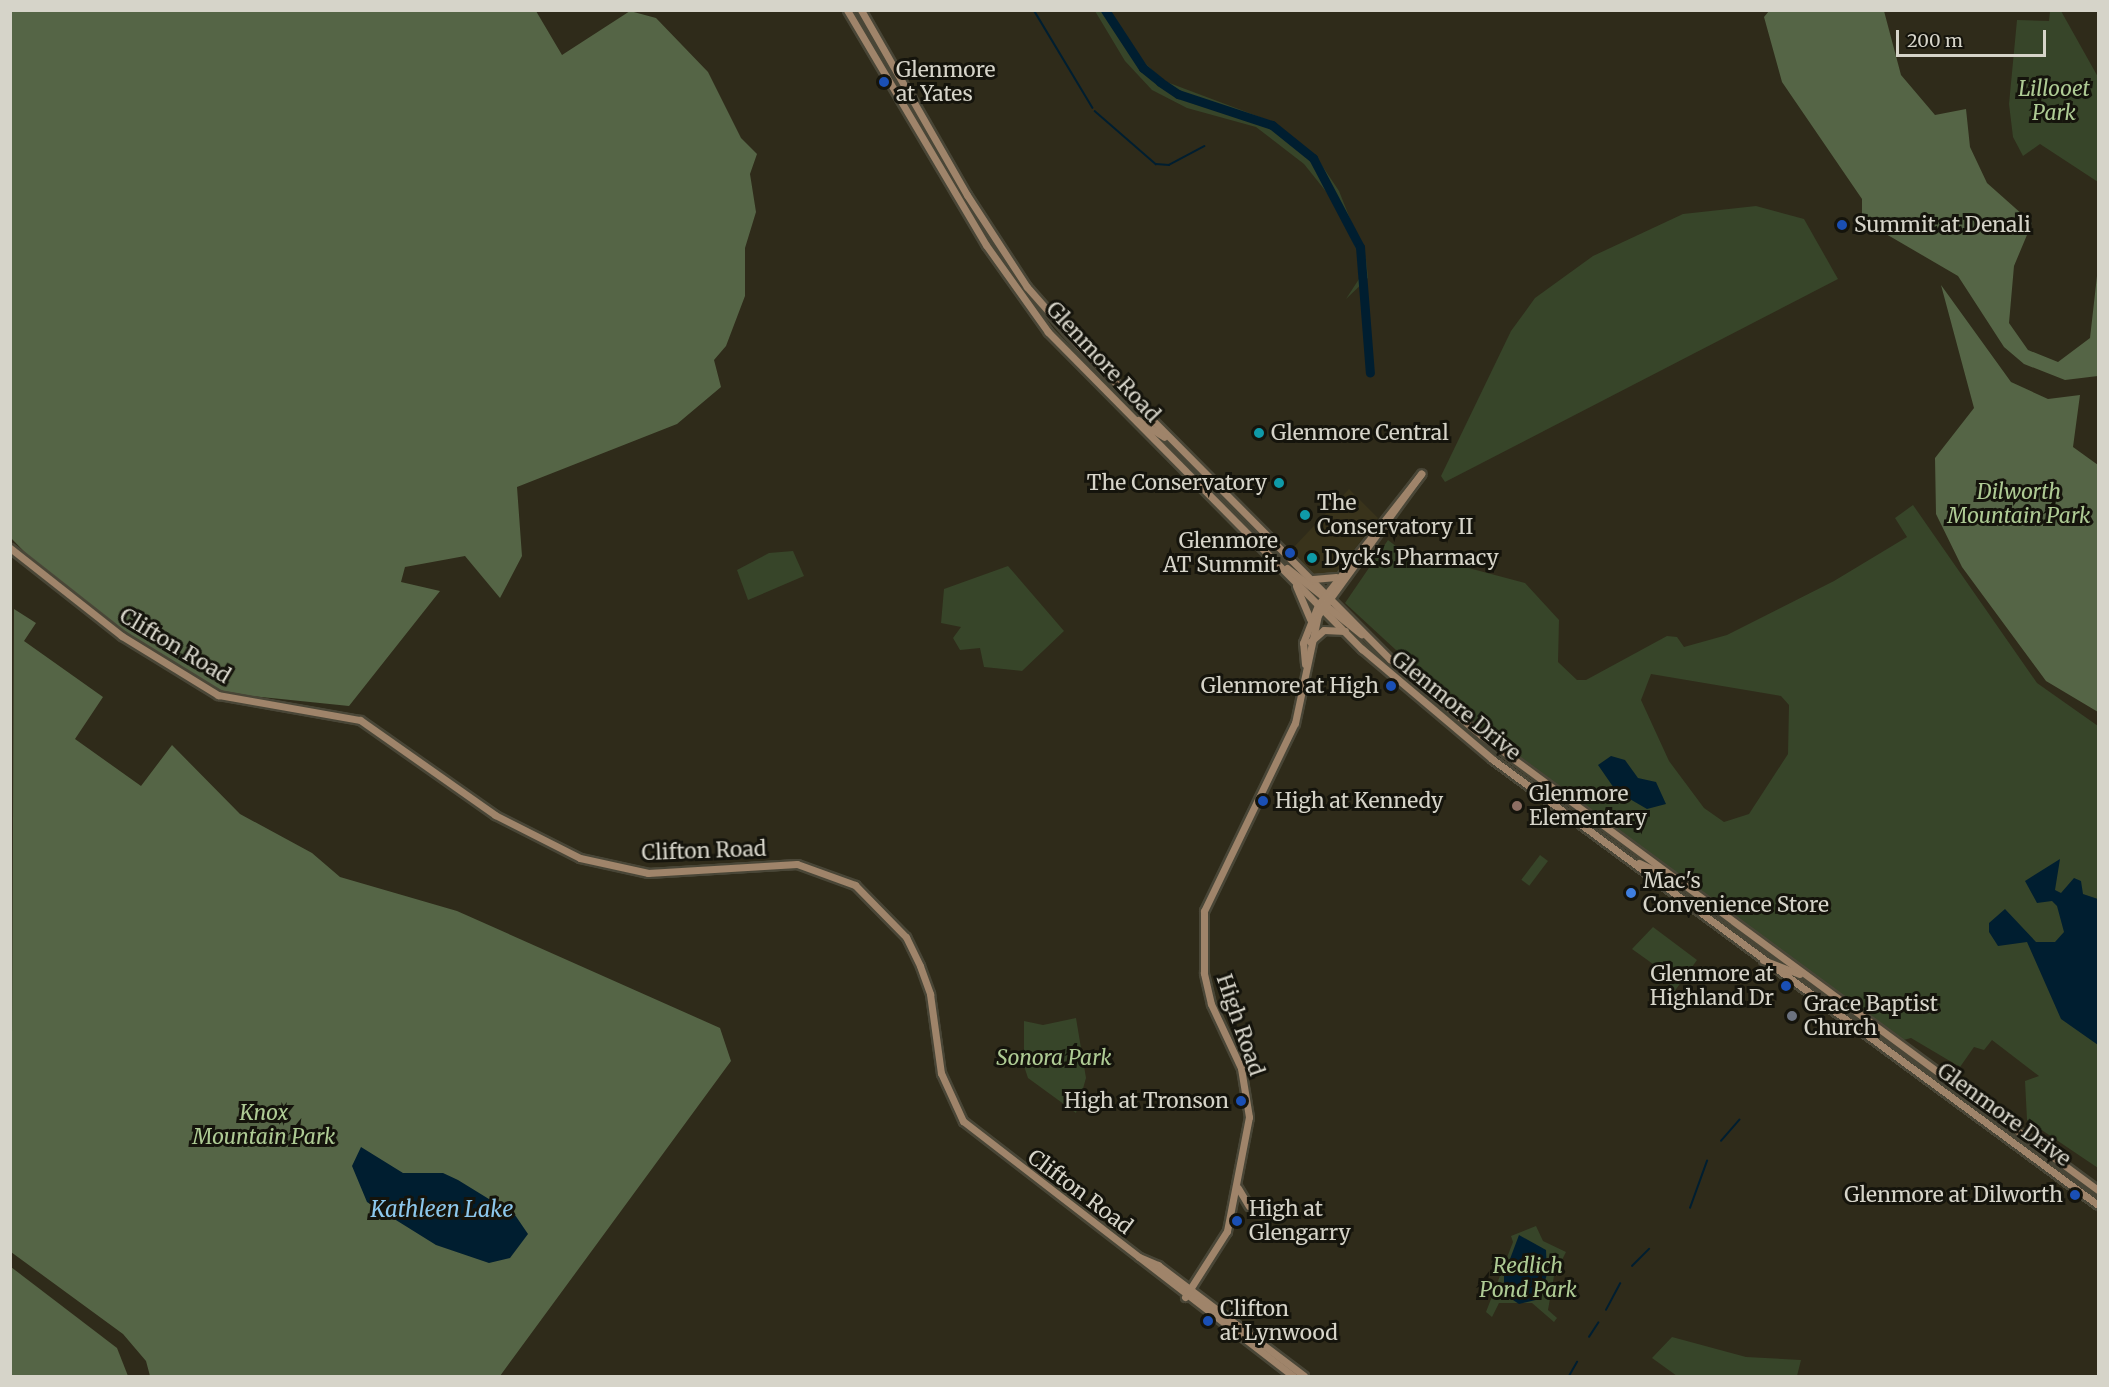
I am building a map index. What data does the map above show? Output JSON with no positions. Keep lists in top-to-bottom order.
{
  "streets": {
    "main road": [
      "Glenmore Road",
      "Clifton Road",
      "Glenmore Drive",
      "High Road"
    ]
  },
  "crossings": [
    ["Glenmore Road", "Glenmore Drive"],
    ["Glenmore Road", "High Road"],
    ["Clifton Road", "High Road"],
    ["Glenmore Drive", "High Road"]
  ],
  "water": ["Kathleen Lake"],
  "parks": [
    "Lillooet Park",
    "Dilworth Mountain Park",
    "Sonora Park",
    "Knox Mountain Park",
    "Redlich Pond Park"
  ],
  "places": [
    "Glenmore at Yates",
    "Summit at Denali",
    "Glenmore Central",
    "The Conservatory",
    "The Conservatory II",
    "Glenmore AT Summit",
    "Dyck's Pharmacy",
    "Glenmore at High",
    "High at Kennedy",
    "Glenmore Elementary",
    "Mac's Convenience Store",
    "Glenmore at Highland Dr",
    "Grace Baptist Church",
    "High at Tronson",
    "Glenmore at Dilworth",
    "High at Glengarry",
    "Clifton at Lynwood"
  ],
  "scale_bar": "200 m"
}
